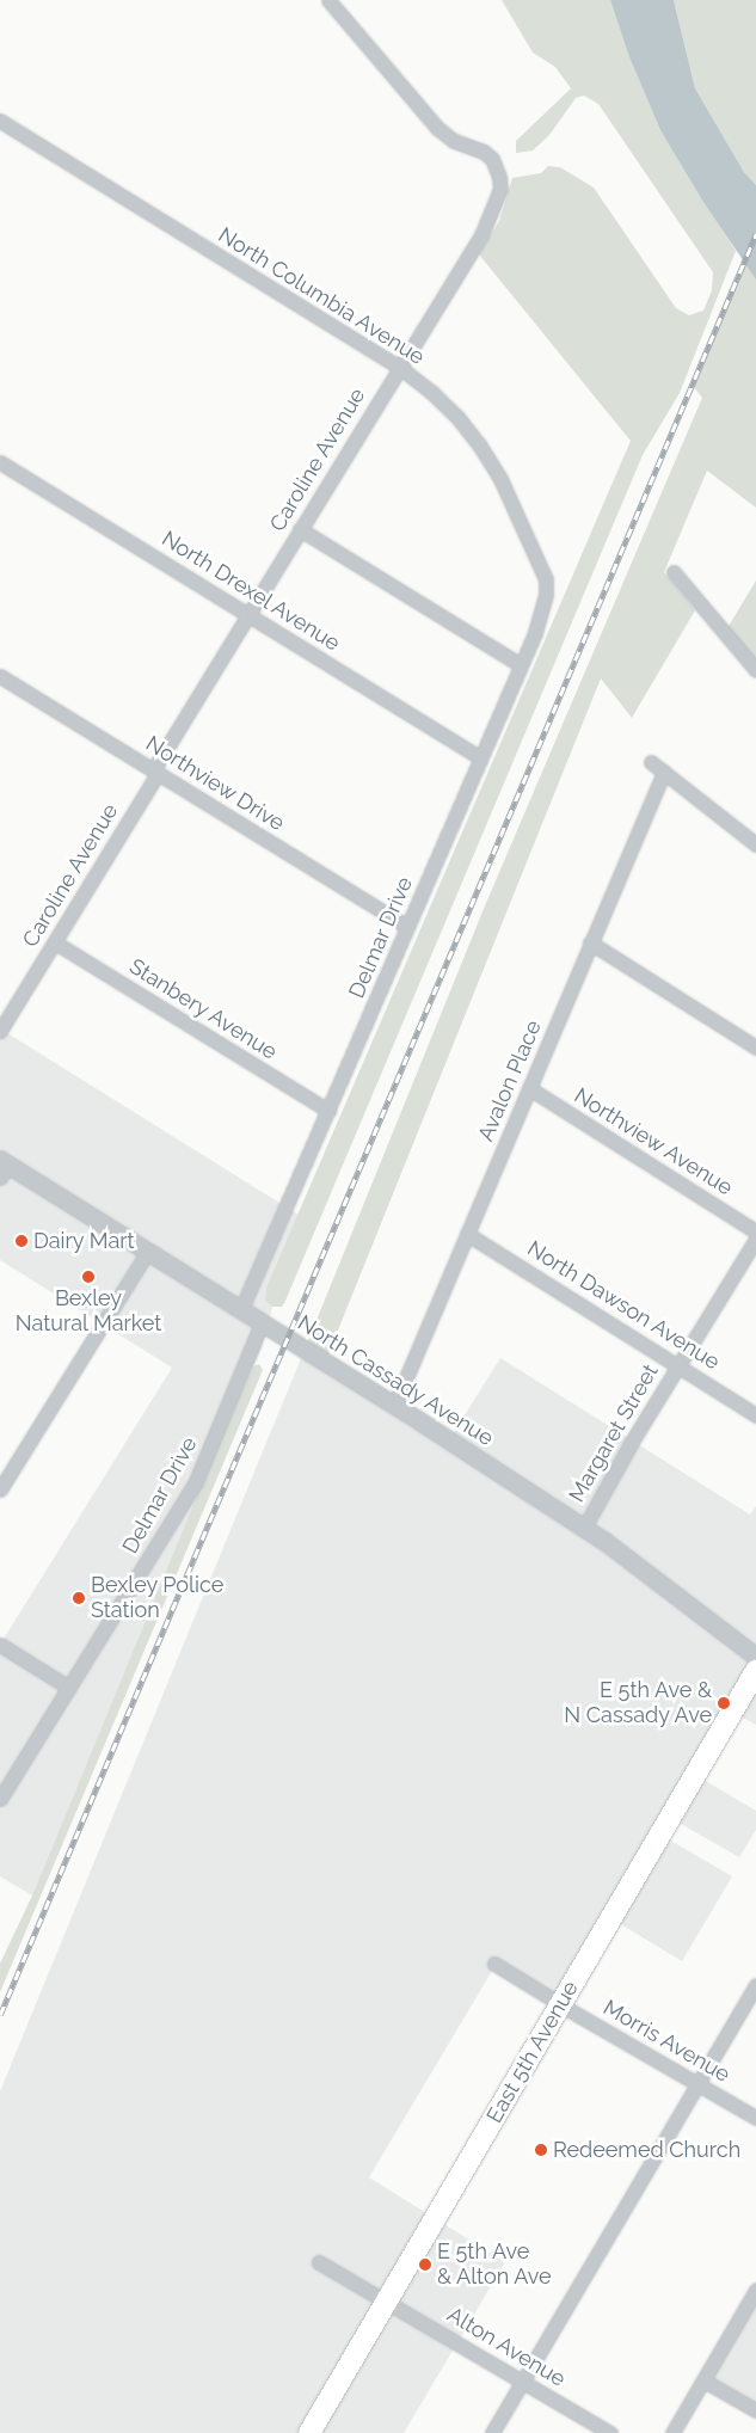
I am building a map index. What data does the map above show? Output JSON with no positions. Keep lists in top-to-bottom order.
{
  "streets": {
    "main road": ["East 5th Avenue"],
    "street": [
      "North Columbia Avenue",
      "Caroline Avenue",
      "North Drexel Avenue",
      "Northview Drive",
      "Delmar Drive",
      "Stanbery Avenue",
      "Avalon Place",
      "Northview Avenue",
      "North Dawson Avenue",
      "North Cassady Avenue",
      "Margaret Street",
      "Morris Avenue",
      "Alton Avenue"
    ]
  },
  "crossings": [
    ["North Columbia Avenue", "Caroline Avenue"],
    ["North Columbia Avenue", "Delmar Drive"],
    ["Caroline Avenue", "North Drexel Avenue"],
    ["Caroline Avenue", "Northview Drive"],
    ["Caroline Avenue", "Stanbery Avenue"],
    ["North Drexel Avenue", "Delmar Drive"],
    ["Northview Drive", "Delmar Drive"],
    ["Delmar Drive", "Stanbery Avenue"],
    ["Delmar Drive", "North Cassady Avenue"],
    ["Avalon Place", "Northview Avenue"],
    ["Avalon Place", "North Dawson Avenue"],
    ["Avalon Place", "North Cassady Avenue"],
    ["North Dawson Avenue", "Margaret Street"],
    ["North Cassady Avenue", "Margaret Street"],
    ["Morris Avenue", "East 5th Avenue"],
    ["East 5th Avenue", "Alton Avenue"]
  ],
  "places": [
    "Dairy Mart",
    "Bexley Natural Market",
    "Bexley Police Station",
    "E 5th Ave & N Cassady Ave",
    "Redeemed Church",
    "E 5th Ave & Alton Ave"
  ]
}
